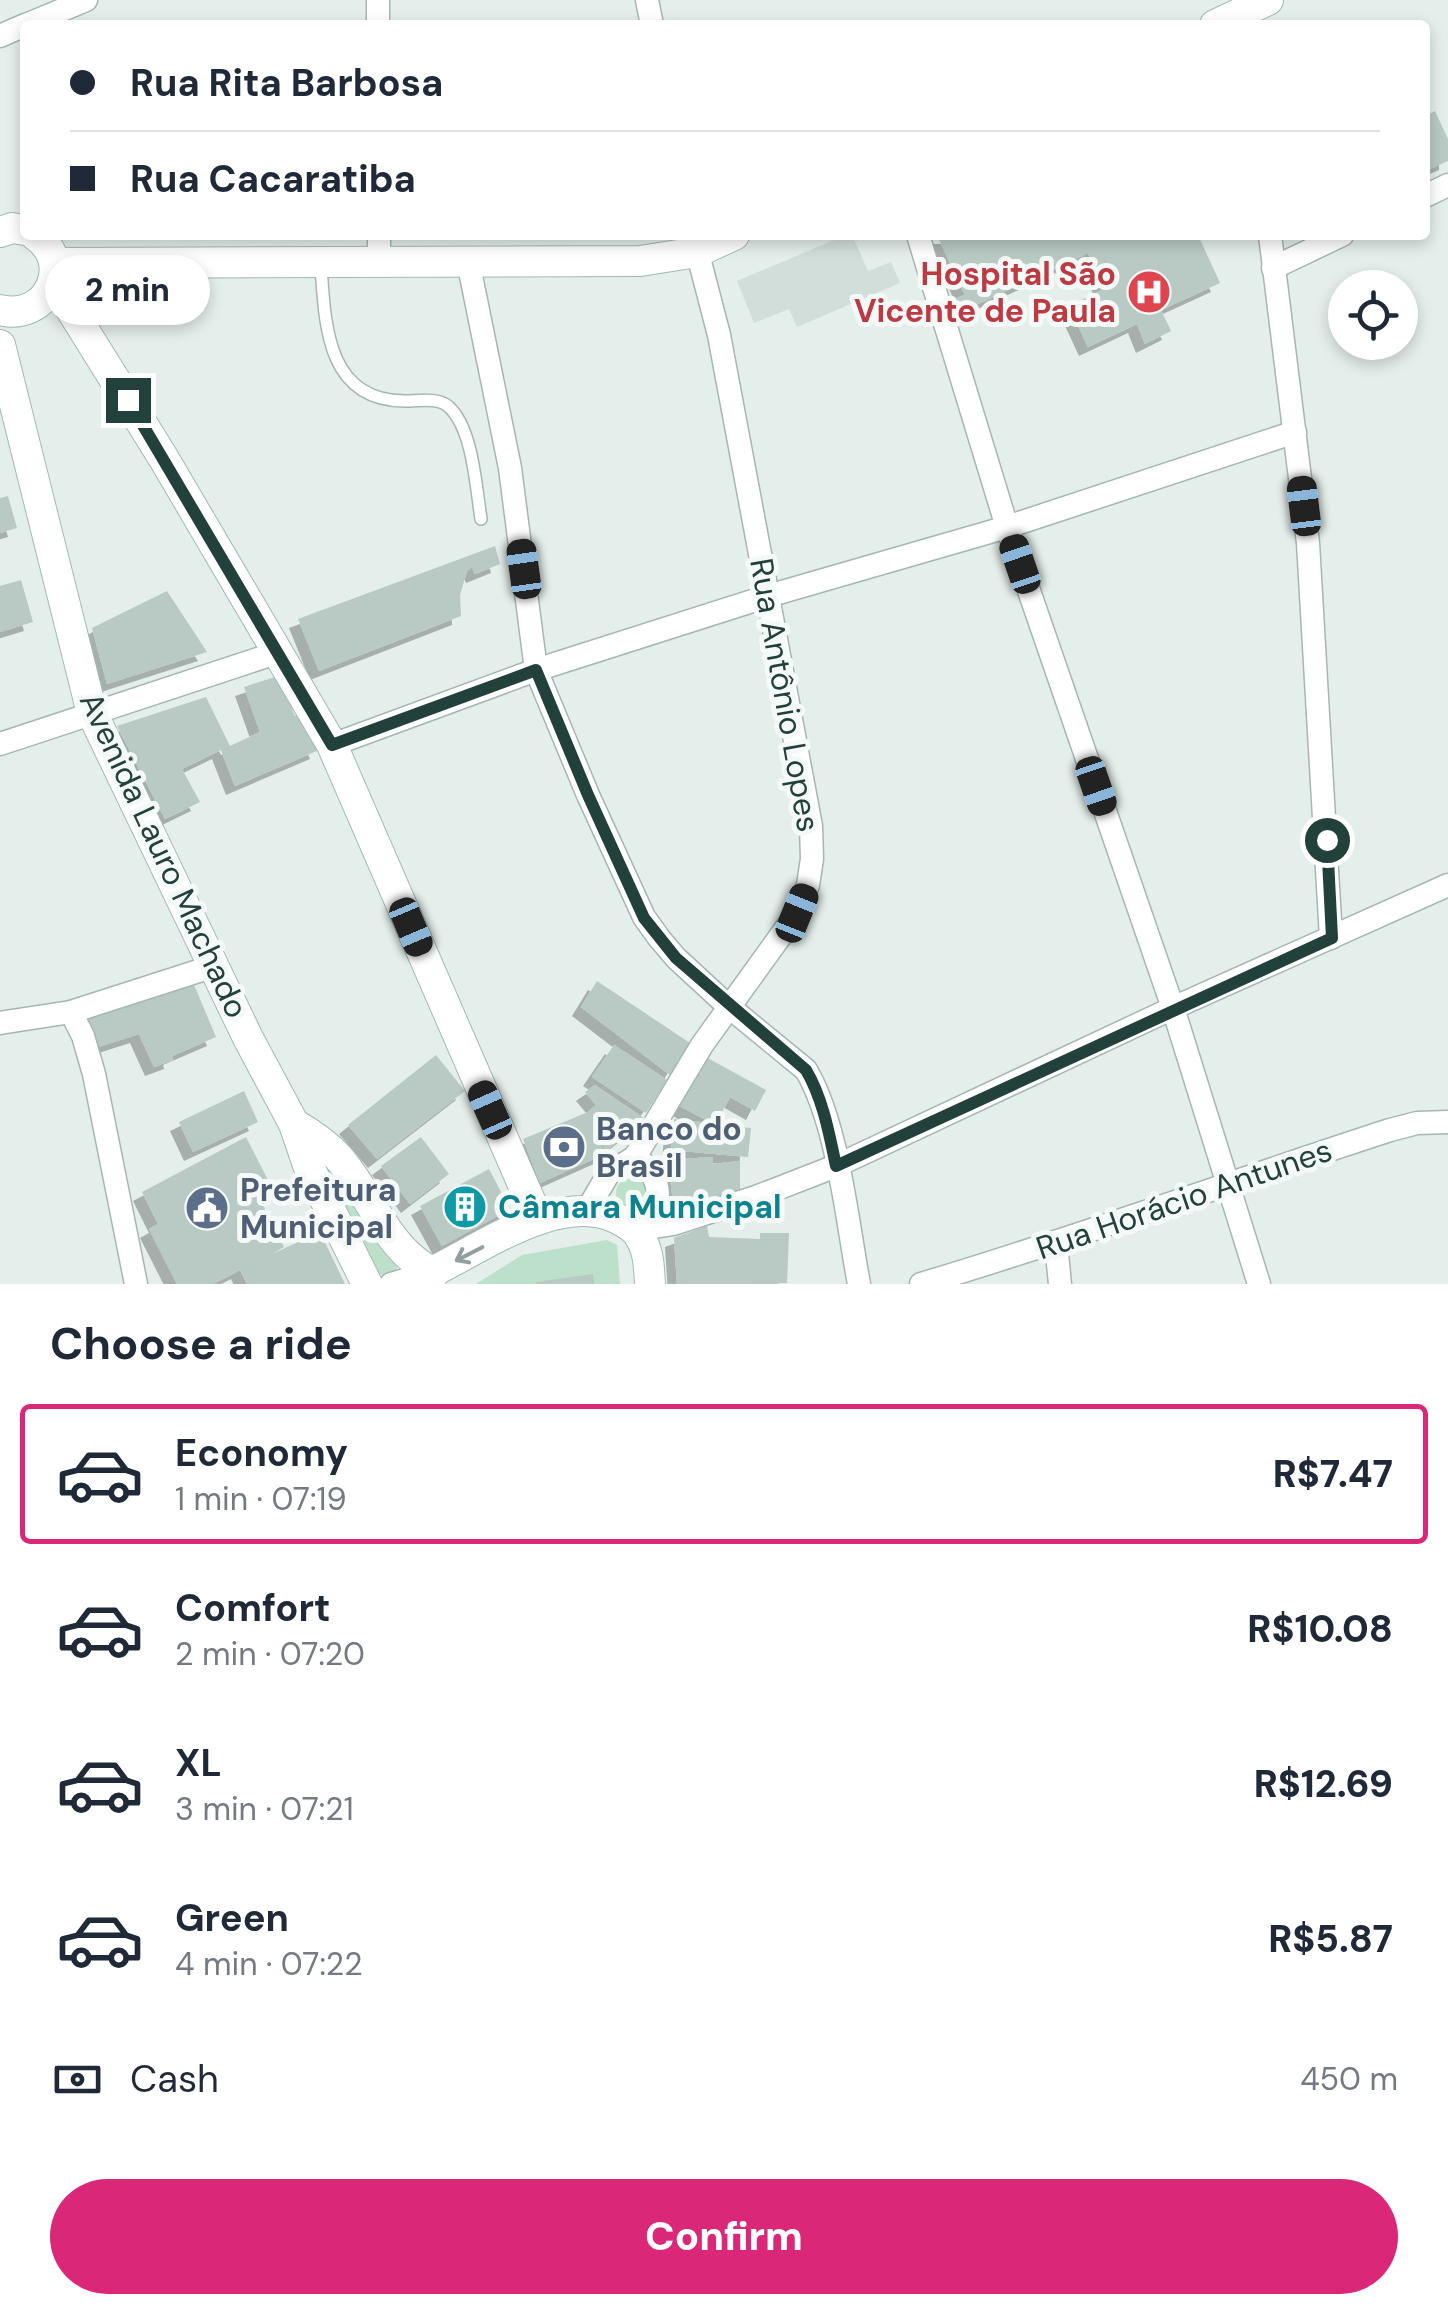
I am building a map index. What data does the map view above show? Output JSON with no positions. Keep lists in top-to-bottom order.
{
  "streets": {
    "street": ["Rua Antônio Lopes", "Avenida Lauro Machado", "Rua Horácio Antunes"]
  },
  "places": {
    "hospital": ["Hospital São Vicente de Paula"],
    "bank": ["Banco do Brasil"],
    "building": ["Câmara Municipal"],
    "public building": ["Prefeitura Municipal"]
  },
  "page": {
    "banner": ["Rua Rita Barbosa", "Rua Cacaratiba"],
    "bubble": "2 min",
    "heading": "Choose a ride",
    "list": [
      {
        "name": "Economy",
        "note": "1 min · 07:19",
        "value": "R$7.47"
      },
      {
        "name": "Comfort",
        "note": "2 min · 07:20",
        "value": "R$10.08"
      },
      {
        "name": "XL",
        "note": "3 min · 07:21",
        "value": "R$12.69"
      },
      {
        "name": "Green",
        "note": "4 min · 07:22",
        "value": "R$5.87"
      }
    ],
    "pay": ["Cash", "450 m"],
    "buttons": "Confirm"
  }
}
